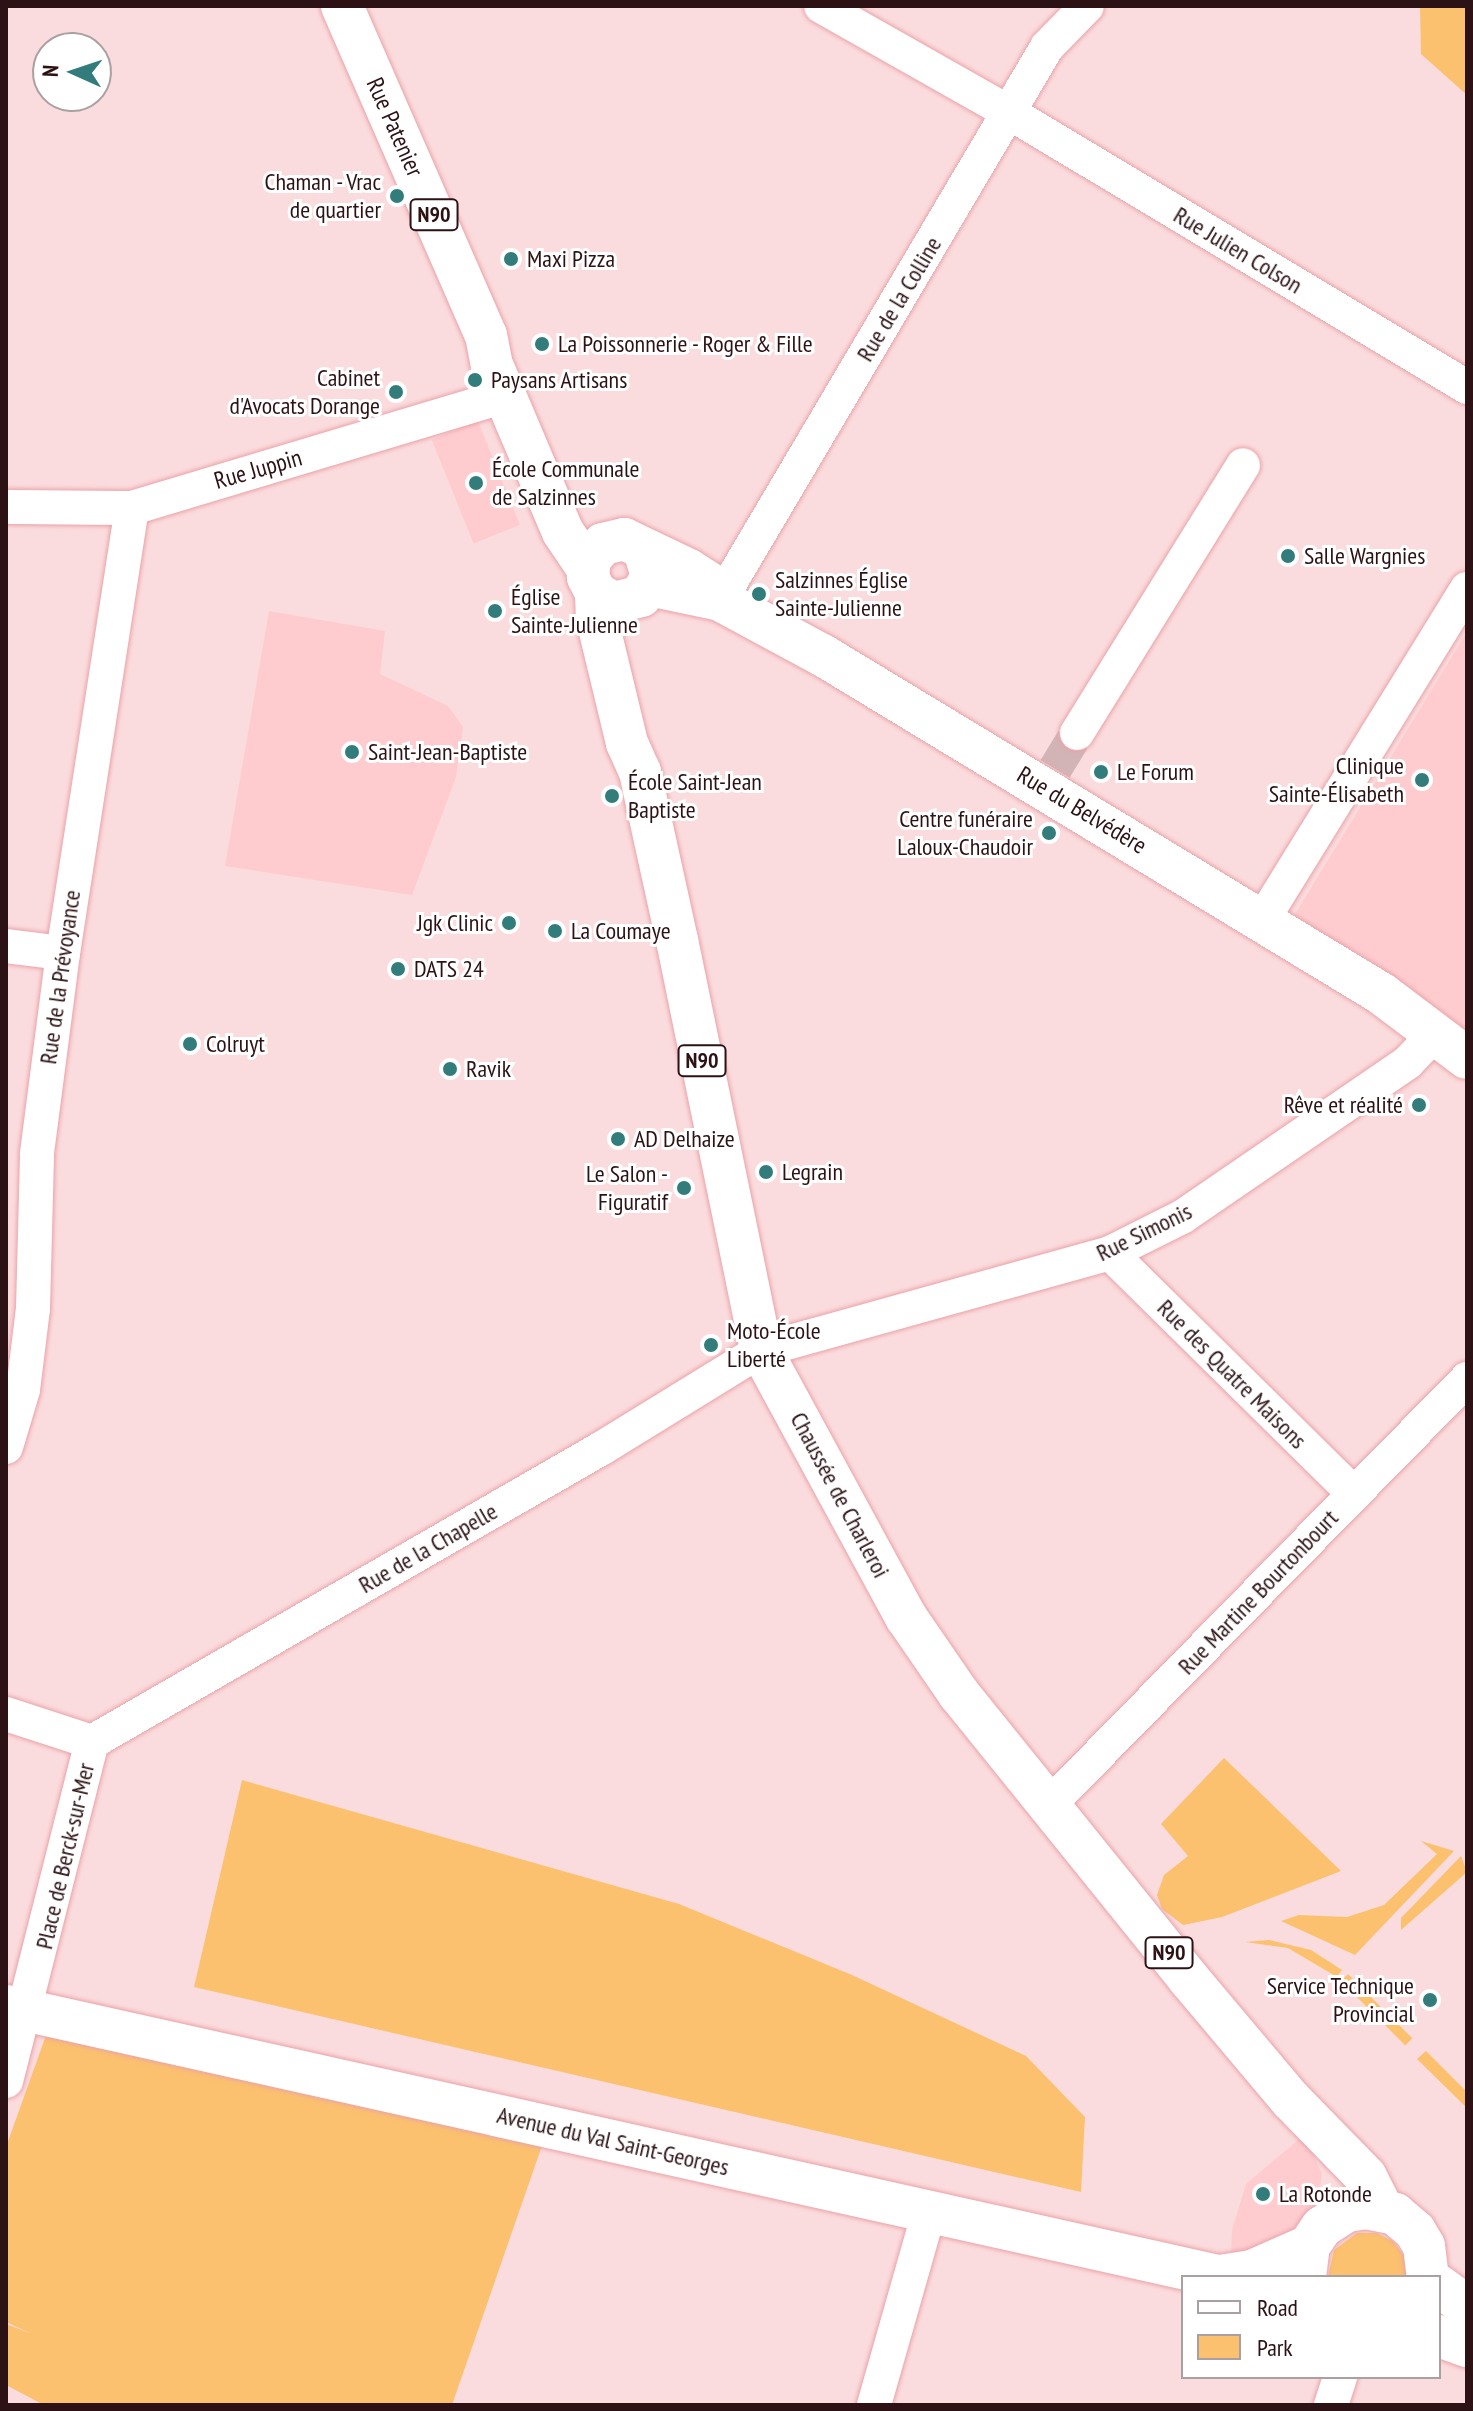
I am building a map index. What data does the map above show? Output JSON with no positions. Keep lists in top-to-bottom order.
{
  "streets": {
    "main road": [
      "Rue Patenier",
      "N90",
      "Rue du Belvédère",
      "Chaussée de Charleroi",
      "Avenue du Val Saint-Georges"
    ],
    "street": [
      "Rue Julien Colson",
      "Rue de la Colline",
      "Rue Juppin",
      "Rue de la Prévoyance",
      "Rue Simonis",
      "Rue des Quatre Maisons",
      "Rue de la Chapelle",
      "Rue Martine Bourtonbourt",
      "Place de Berck-sur-Mer"
    ]
  },
  "crossings": [
    ["Rue Patenier", "Rue Juppin"],
    ["Rue Patenier", "Rue du Belvédère"],
    ["Rue Patenier", "Chaussée de Charleroi"],
    ["N90", "Chaussée de Charleroi"],
    ["N90", "Avenue du Val Saint-Georges"],
    ["Rue Julien Colson", "Rue de la Colline"],
    ["Rue de la Colline", "Rue du Belvédère"],
    ["Rue Juppin", "Rue de la Prévoyance"],
    ["Rue du Belvédère", "Rue Simonis"],
    ["Rue du Belvédère", "Chaussée de Charleroi"],
    ["Rue Simonis", "Rue des Quatre Maisons"],
    ["Rue Simonis", "Chaussée de Charleroi"],
    ["Rue Simonis", "Rue de la Chapelle"],
    ["Rue des Quatre Maisons", "Rue Martine Bourtonbourt"],
    ["Chaussée de Charleroi", "Rue de la Chapelle"],
    ["Chaussée de Charleroi", "Rue Martine Bourtonbourt"],
    ["Chaussée de Charleroi", "Avenue du Val Saint-Georges"],
    ["Rue de la Chapelle", "Place de Berck-sur-Mer"],
    ["Place de Berck-sur-Mer", "Avenue du Val Saint-Georges"]
  ],
  "places": [
    "Chaman - Vrac de quartier",
    "Maxi Pizza",
    "La Poissonnerie - Roger & Fille",
    "Paysans Artisans",
    "Cabinet d'Avocats Dorange",
    "École Communale de Salzinnes",
    "Salle Wargnies",
    "Salzinnes Église Sainte-Julienne",
    "Église Sainte-Julienne",
    "Saint-Jean-Baptiste",
    "Le Forum",
    "Clinique Sainte-Élisabeth",
    "École Saint-Jean Baptiste",
    "Centre funéraire Laloux-Chaudoir",
    "Jgk Clinic",
    "La Coumaye",
    "DATS 24",
    "Colruyt",
    "Ravik",
    "Rêve et réalité",
    "AD Delhaize",
    "Legrain",
    "Le Salon - Figuratif",
    "Moto-École Liberté",
    "Service Technique Provincial",
    "La Rotonde"
  ],
  "legend": ["Road", "Park"],
  "north": "left"
}
